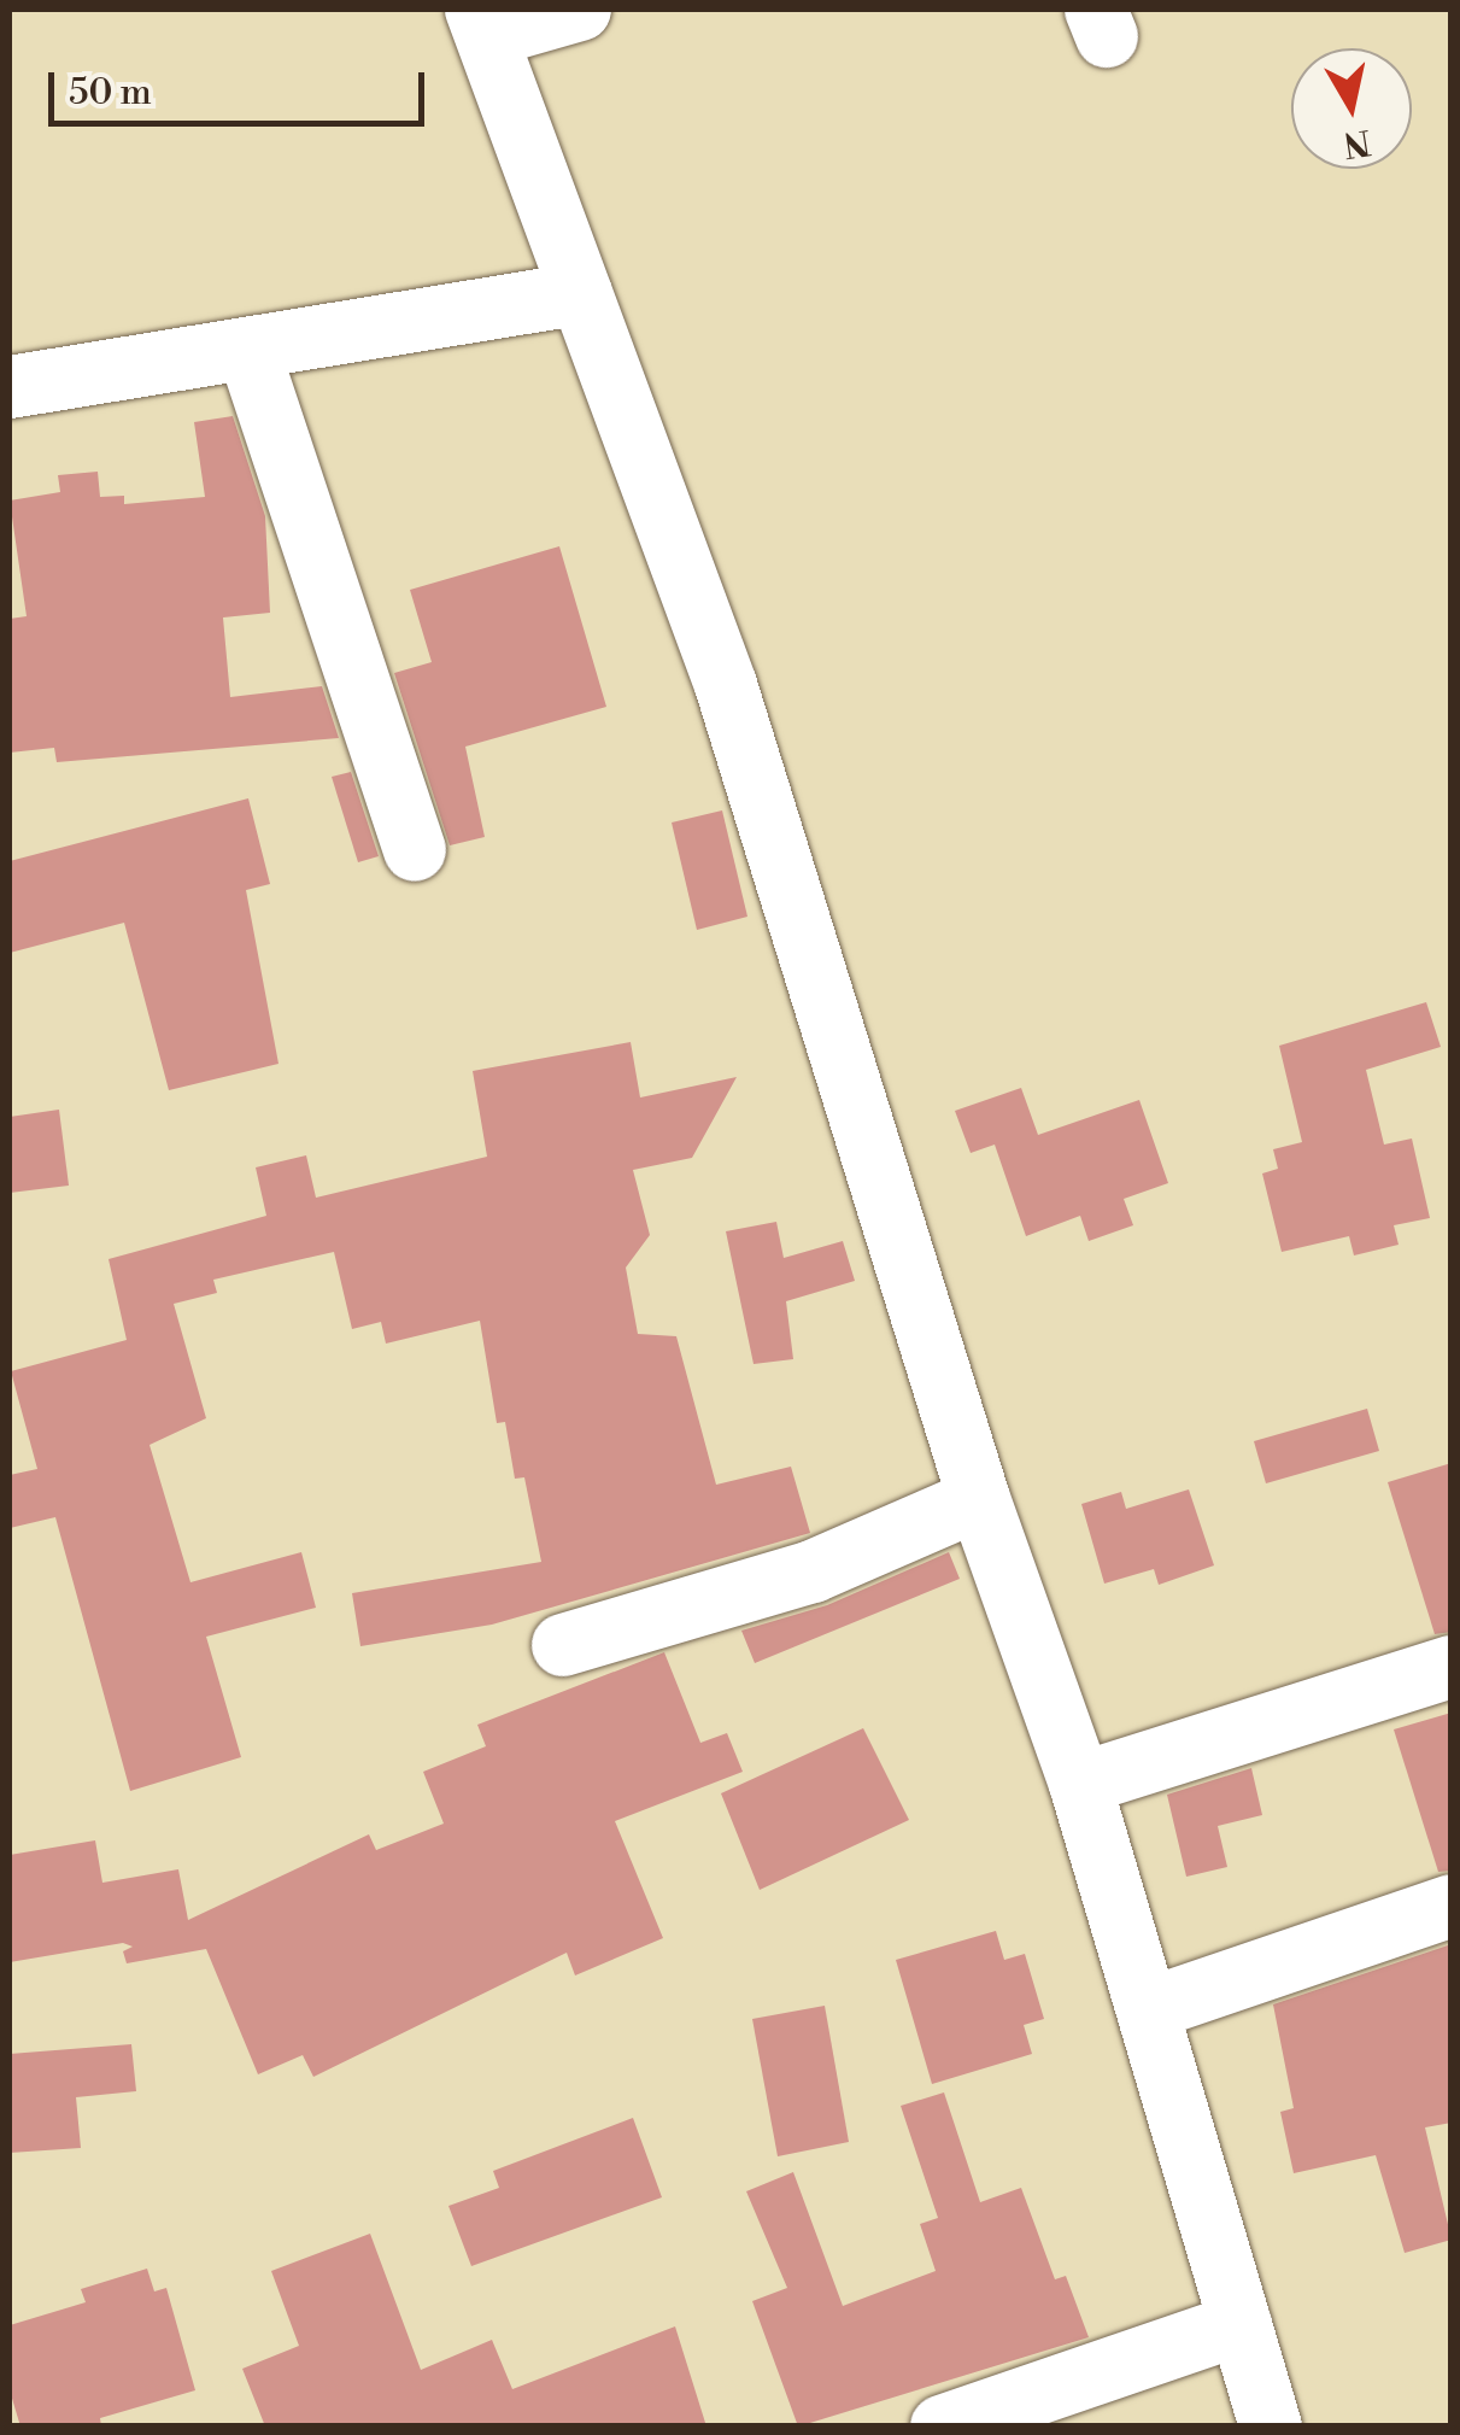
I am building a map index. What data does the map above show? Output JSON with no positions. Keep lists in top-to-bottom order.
{
  "scale_bar": "50 m",
  "north": "bottom"
}
